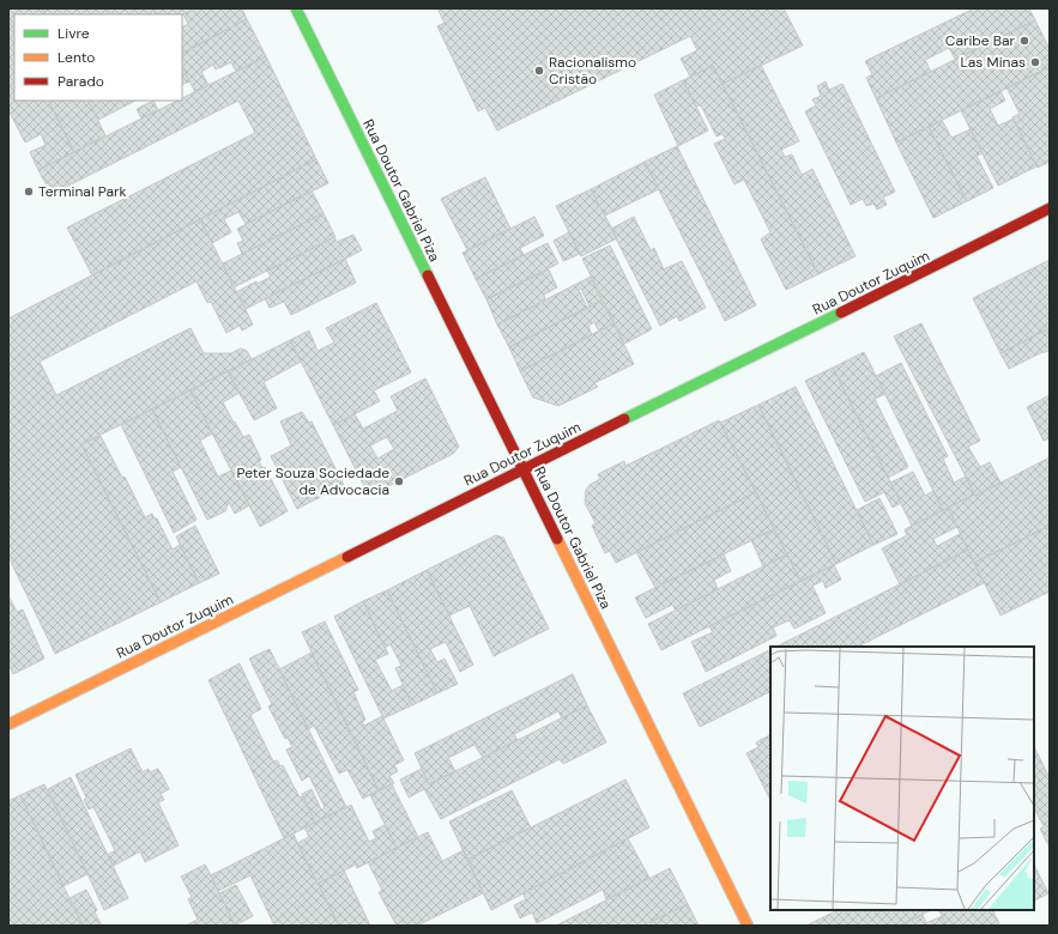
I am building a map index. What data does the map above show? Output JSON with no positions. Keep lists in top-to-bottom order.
{
  "streets": {
    "main road": ["Rua Doutor Gabriel Piza", "Rua Doutor Zuquim"]
  },
  "crossings": [
    ["Rua Doutor Gabriel Piza", "Rua Doutor Zuquim"]
  ],
  "places": [
    "Caribe Bar",
    "Las Minas",
    "Racionalismo Cristão",
    "Terminal Park",
    "Peter Souza Sociedade de Advocacia"
  ],
  "legend": ["Livre", "Lento", "Parado"]
}
